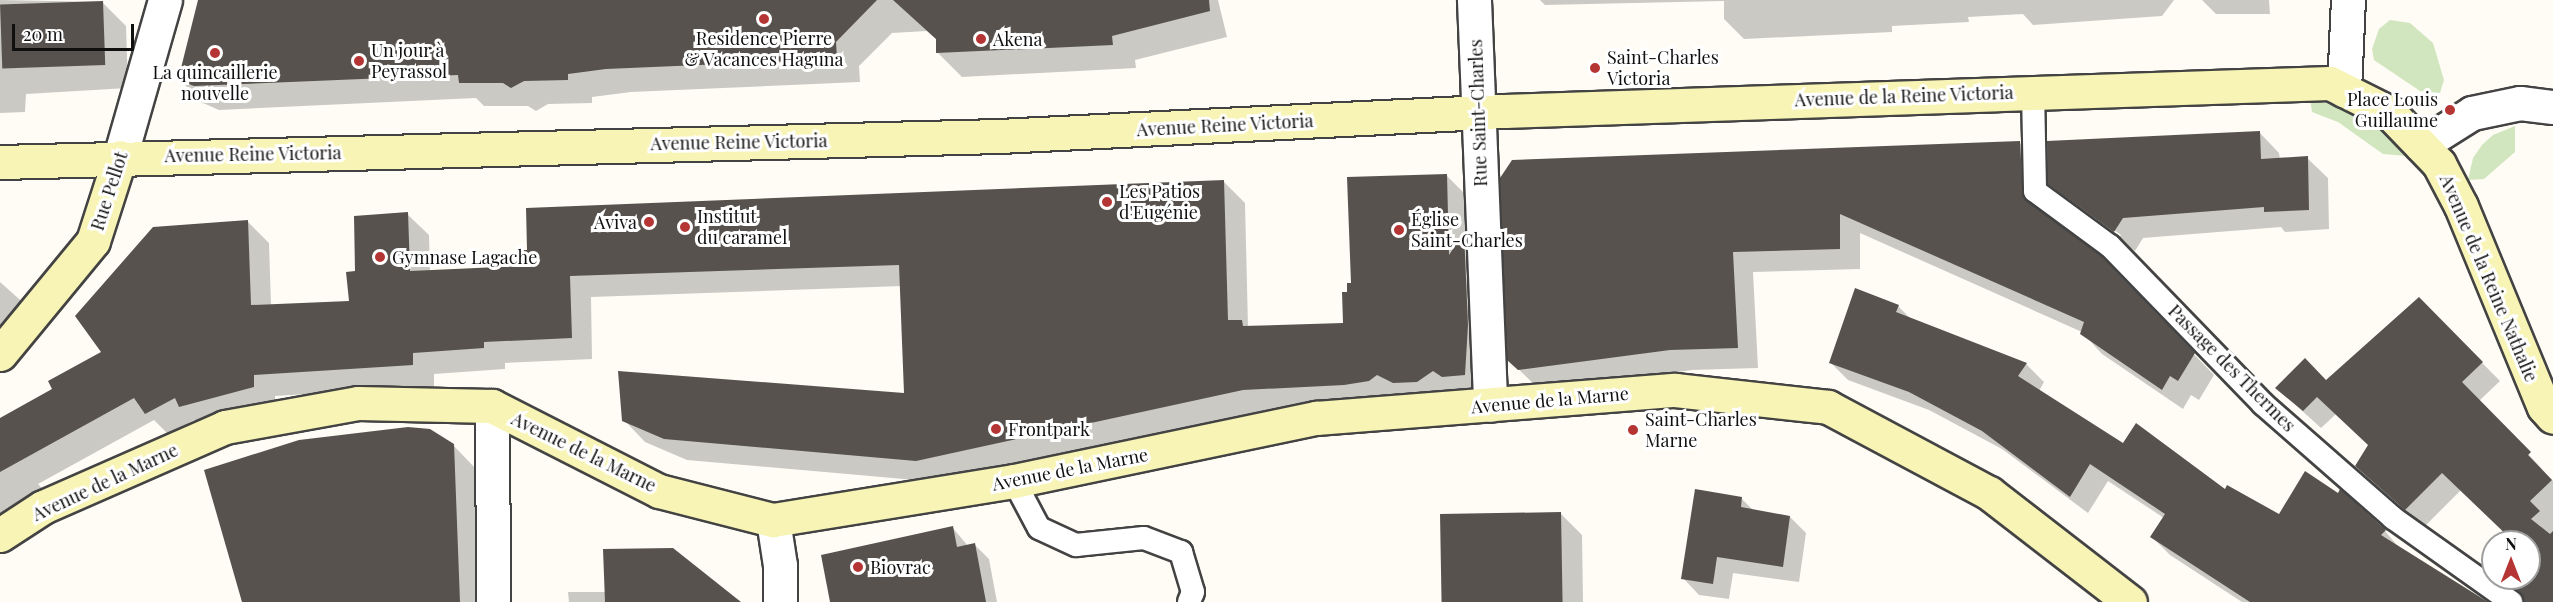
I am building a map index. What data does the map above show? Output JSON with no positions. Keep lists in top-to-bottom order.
{
  "streets": {
    "main road": [
      "Avenue de la Reine Victoria",
      "Avenue Reine Victoria",
      "Rue Pellot",
      "Avenue de la Reine Nathalie",
      "Avenue de la Marne"
    ],
    "street": ["Rue Saint-Charles"],
    "lane": ["Passage des Thermes"]
  },
  "crossings": [
    ["Avenue de la Reine Victoria", "Rue Saint-Charles"],
    ["Avenue de la Reine Victoria", "Avenue Reine Victoria"],
    ["Avenue de la Reine Victoria", "Avenue de la Reine Nathalie"],
    ["Avenue de la Reine Victoria", "Passage des Thermes"],
    ["Rue Saint-Charles", "Avenue Reine Victoria"],
    ["Rue Saint-Charles", "Avenue de la Marne"],
    ["Avenue Reine Victoria", "Rue Pellot"]
  ],
  "places": [
    "Residence Pierre & Vacances Haguna",
    "Akena",
    "La quincaillerie nouvelle",
    "Un jour à Peyrassol",
    "Saint-Charles Victoria",
    "Place Louis Guillaume",
    "Les Patios d'Eugénie",
    "Aviva",
    "Institut du caramel",
    "Église Saint-Charles",
    "Gymnase Lagache",
    "Frontpark",
    "Saint-Charles Marne",
    "Biovrac"
  ],
  "scale_bar": "20 m",
  "north": "top"
}
